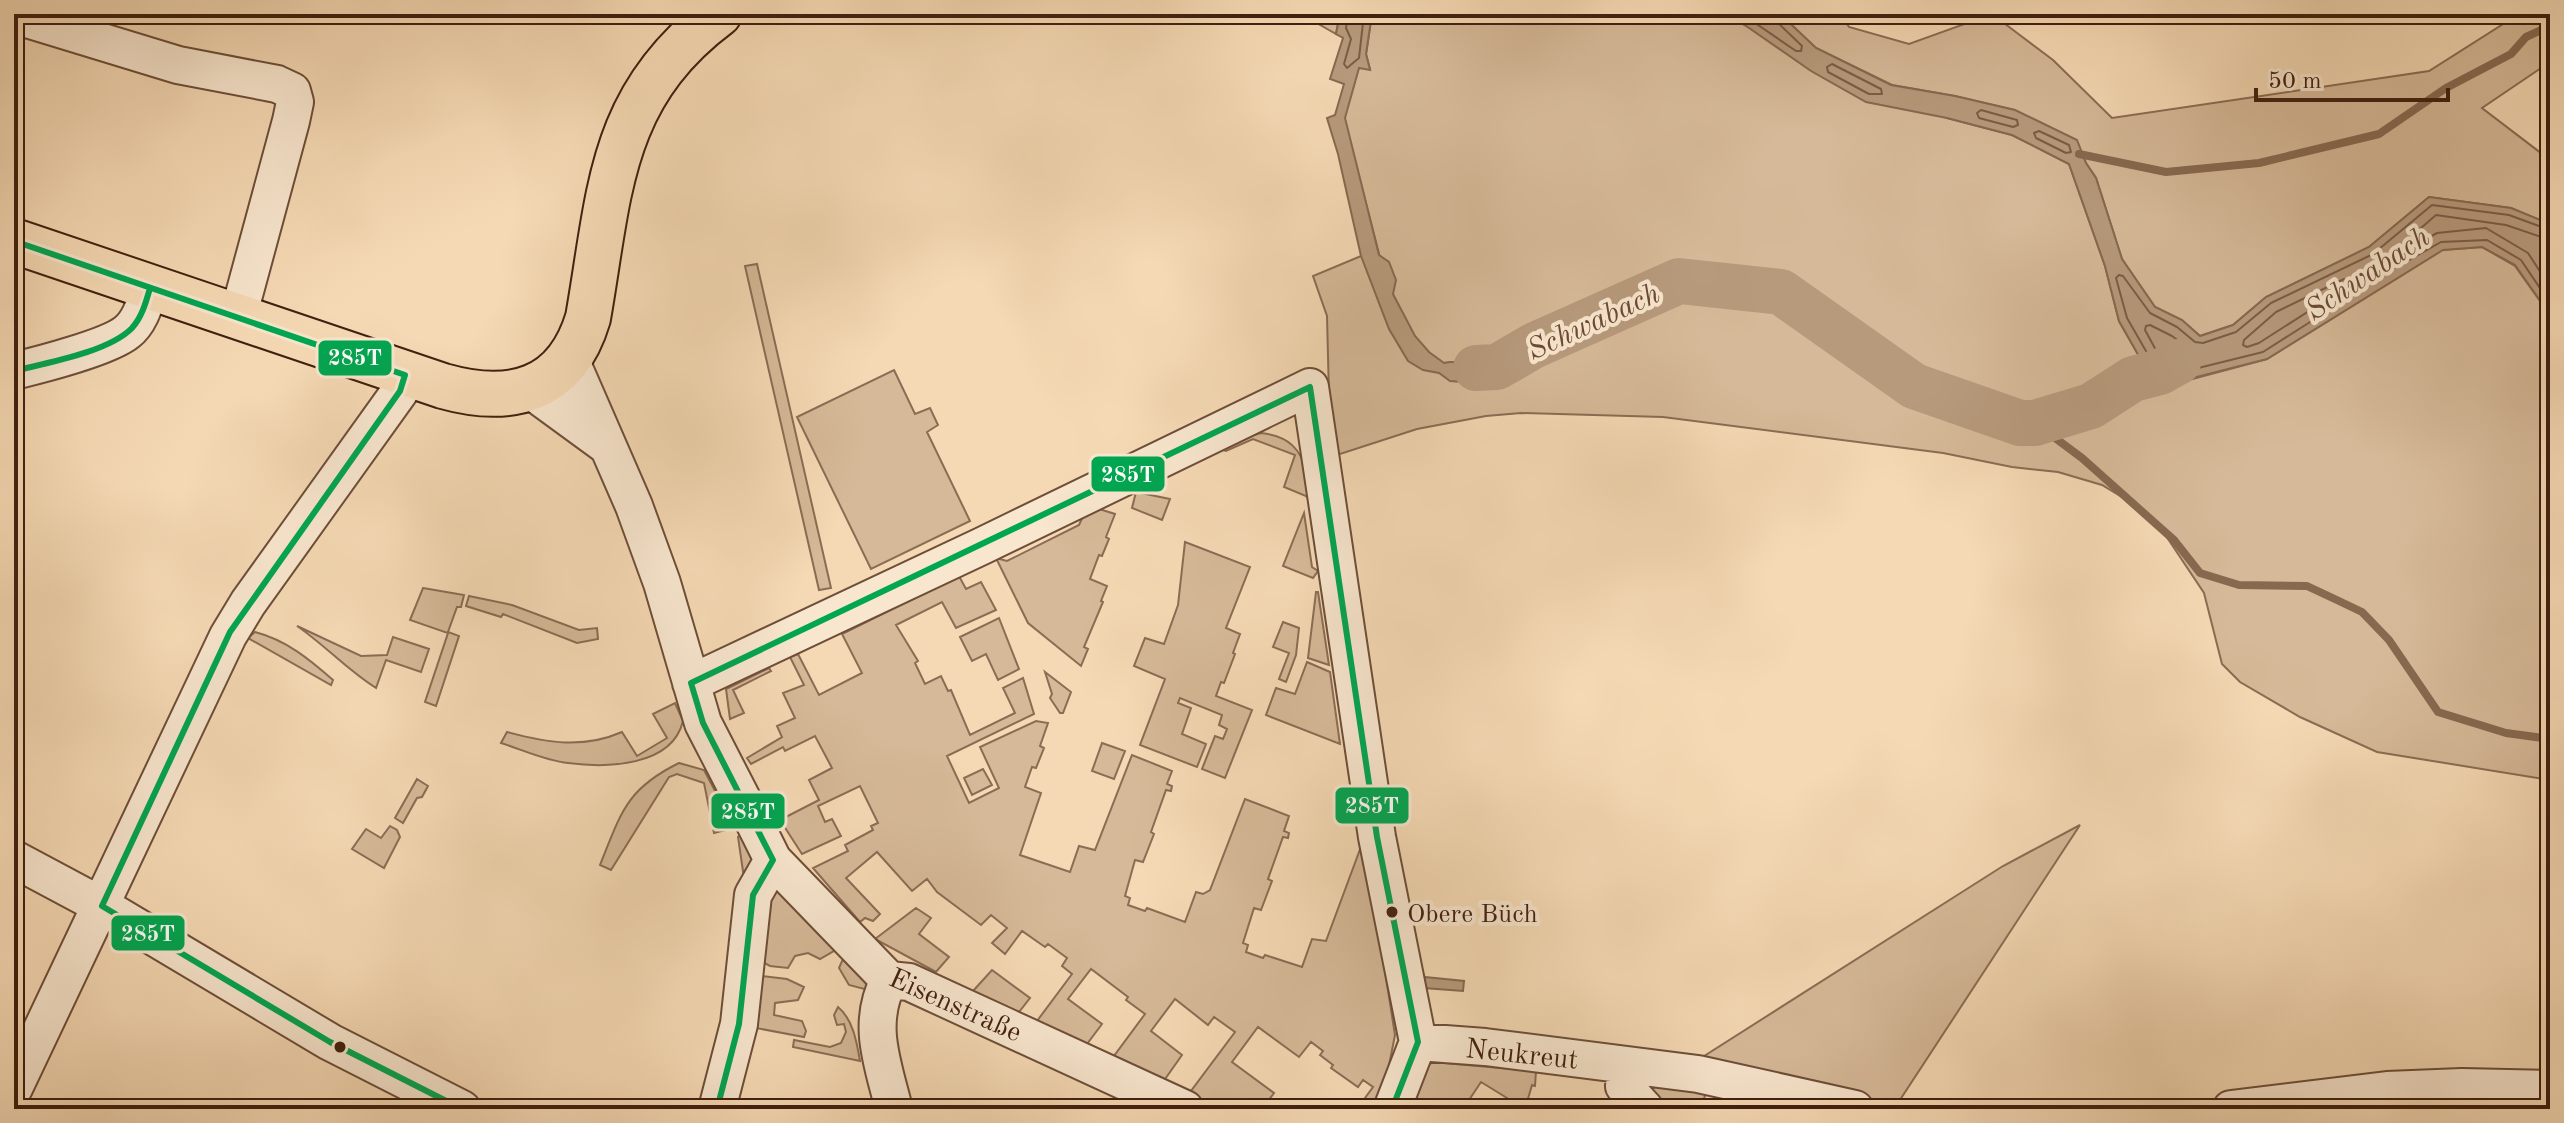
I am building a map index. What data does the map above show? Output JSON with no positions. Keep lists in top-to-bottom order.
{
  "streets": {
    "street": ["Eisenstraße", "Neukreut"]
  },
  "water": ["Schwabach"],
  "places": ["Obere Büch"],
  "lines": ["transit line 285T"],
  "scale_bar": "50 m"
}
